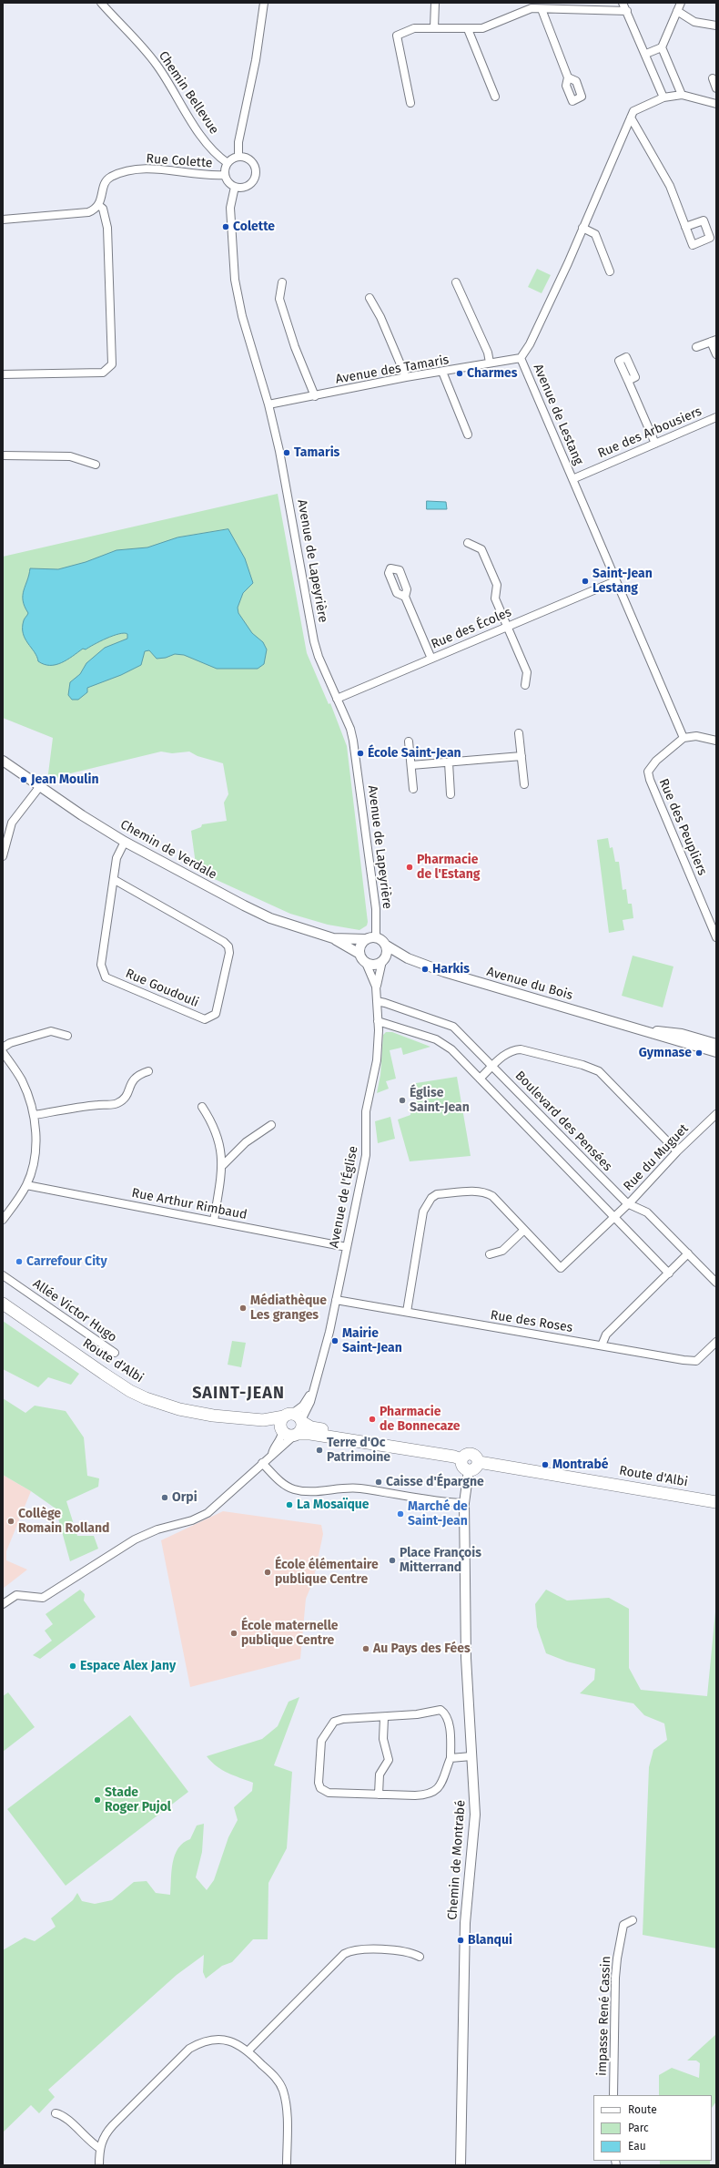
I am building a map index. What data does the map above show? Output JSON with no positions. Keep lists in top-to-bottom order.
{
  "streets": {
    "main road": ["Route d'Albi"],
    "street": [
      "Chemin Bellevue",
      "Rue Colette",
      "Avenue des Tamaris",
      "Avenue de Lestang",
      "Rue des Arbousiers",
      "Avenue de Lapeyrière",
      "Rue des Écoles",
      "Rue des Peupliers",
      "Chemin de Verdale",
      "Avenue du Bois",
      "Rue Goudouli",
      "Boulevard des Pensées",
      "Rue du Muguet",
      "Avenue de l'Église",
      "Rue Arthur Rimbaud",
      "Allée Victor Hugo",
      "Rue des Roses",
      "Chemin de Montrabé",
      "impasse René Cassin"
    ]
  },
  "crossings": [
    ["Chemin Bellevue", "Rue Colette"],
    ["Chemin Bellevue", "Avenue de Lapeyrière"],
    ["Rue Colette", "Avenue de Lapeyrière"],
    ["Avenue des Tamaris", "Avenue de Lestang"],
    ["Avenue des Tamaris", "Avenue de Lapeyrière"],
    ["Avenue de Lestang", "Rue des Arbousiers"],
    ["Avenue de Lestang", "Rue des Écoles"],
    ["Avenue de Lestang", "Rue des Peupliers"],
    ["Avenue de Lapeyrière", "Rue des Écoles"],
    ["Avenue de Lapeyrière", "Chemin de Verdale"],
    ["Avenue de Lapeyrière", "Avenue du Bois"],
    ["Avenue de Lapeyrière", "Avenue de l'Église"],
    ["Chemin de Verdale", "Avenue du Bois"],
    ["Chemin de Verdale", "Rue Goudouli"],
    ["Chemin de Verdale", "Avenue de l'Église"],
    ["Avenue du Bois", "Avenue de l'Église"],
    ["Boulevard des Pensées", "Rue du Muguet"],
    ["Boulevard des Pensées", "Avenue de l'Église"],
    ["Avenue de l'Église", "Rue Arthur Rimbaud"],
    ["Avenue de l'Église", "Rue des Roses"],
    ["Avenue de l'Église", "Route d'Albi"],
    ["Route d'Albi", "Chemin de Montrabé"]
  ],
  "districts": ["SAINT-JEAN"],
  "places": [
    "Colette",
    "Charmes",
    "Tamaris",
    "Saint-Jean Lestang",
    "École Saint-Jean",
    "Jean Moulin",
    "Pharmacie de l'Estang",
    "Harkis",
    "Gymnase",
    "Église Saint-Jean",
    "Carrefour City",
    "Médiathèque Les granges",
    "Mairie Saint-Jean",
    "Pharmacie de Bonnecaze",
    "Terre d'Oc Patrimoine",
    "Montrabé",
    "Caisse d'Épargne",
    "Orpi",
    "La Mosaïque",
    "Marché de Saint-Jean",
    "Collège Romain Rolland",
    "Place François Mitterrand",
    "École élémentaire publique Centre",
    "École maternelle publique Centre",
    "Au Pays des Fées",
    "Espace Alex Jany",
    "Stade Roger Pujol",
    "Blanqui"
  ],
  "legend": ["Route", "Parc", "Eau"]
}
